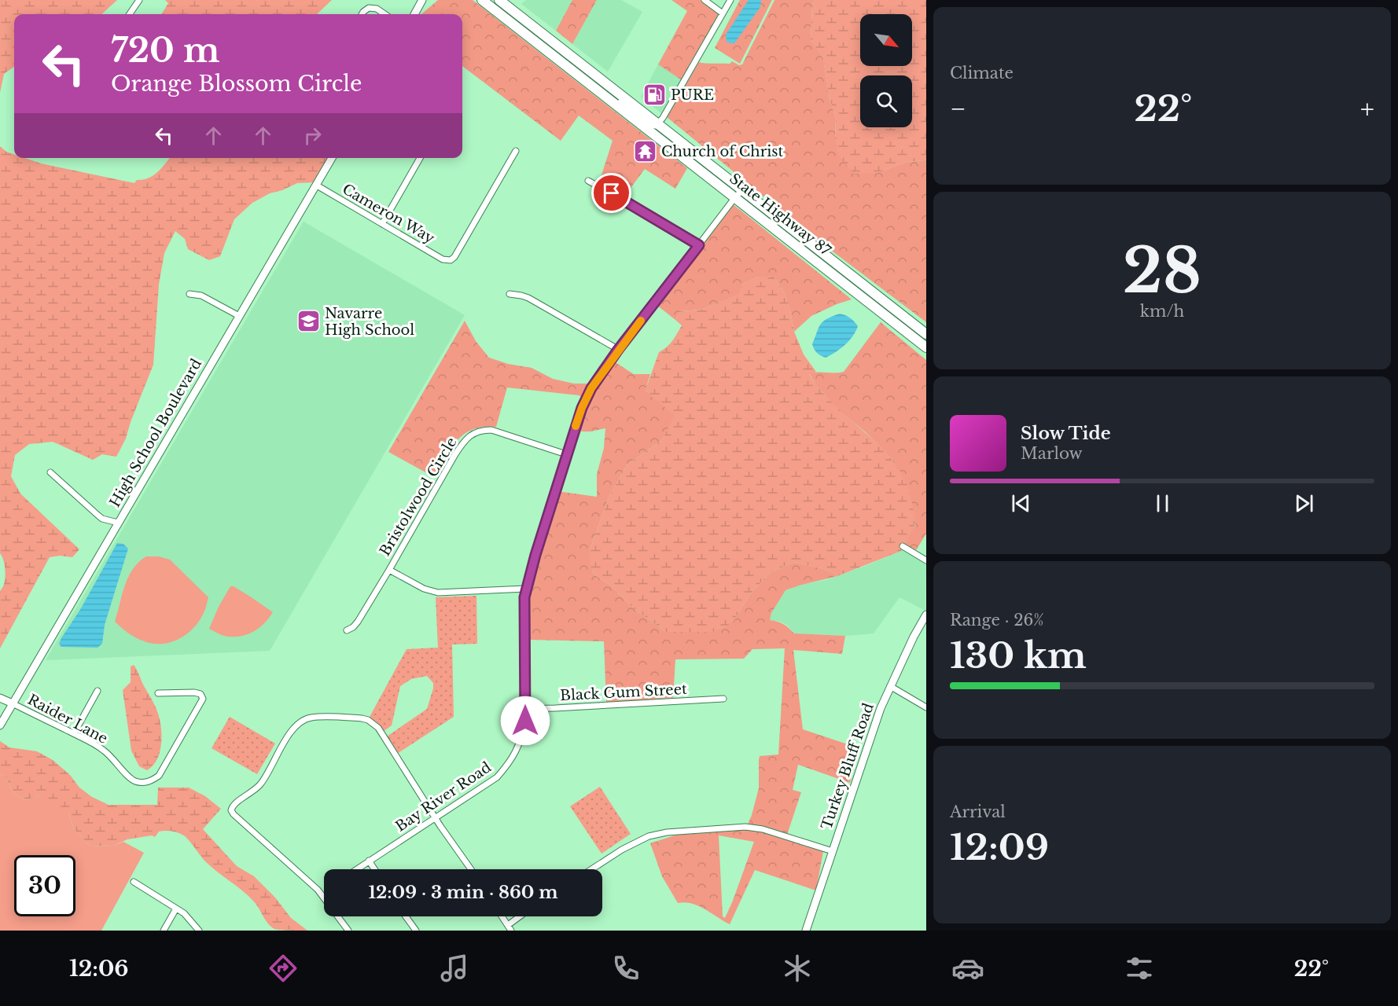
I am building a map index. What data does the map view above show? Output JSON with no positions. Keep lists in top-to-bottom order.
{
  "streets": {
    "highway": ["State Highway 87"],
    "street": [
      "Cameron Way",
      "High School Boulevard",
      "Bristolwood Circle",
      "Black Gum Street",
      "Raider Lane",
      "Turkey Bluff Road",
      "Bay River Road"
    ]
  },
  "crossings": [
    ["Cameron Way", "High School Boulevard"],
    ["State Highway 87", "Bay River Road"],
    ["High School Boulevard", "Raider Lane"],
    ["Bristolwood Circle", "Bay River Road"],
    ["Black Gum Street", "Bay River Road"]
  ],
  "places": {
    "fuel station": ["PURE"],
    "temple": ["Church of Christ"],
    "school or university": ["Navarre High School"]
  },
  "north": "bottom right",
  "page": {
    "tile": [
      "Climate",
      ["28", "km/h"],
      ["Range · 26%", "130 km"],
      ["Arrival", "12:09"]
    ],
    "turn": ["720 m", "Orange Blossom Circle"],
    "heat": ["−", "22°", "+"],
    "song": ["Slow Tide", "Marlow"],
    "limit": "30",
    "trip": "12:09 · 3 min · 860 m",
    "tabs": ["12:06", "22°"]
  }
}
